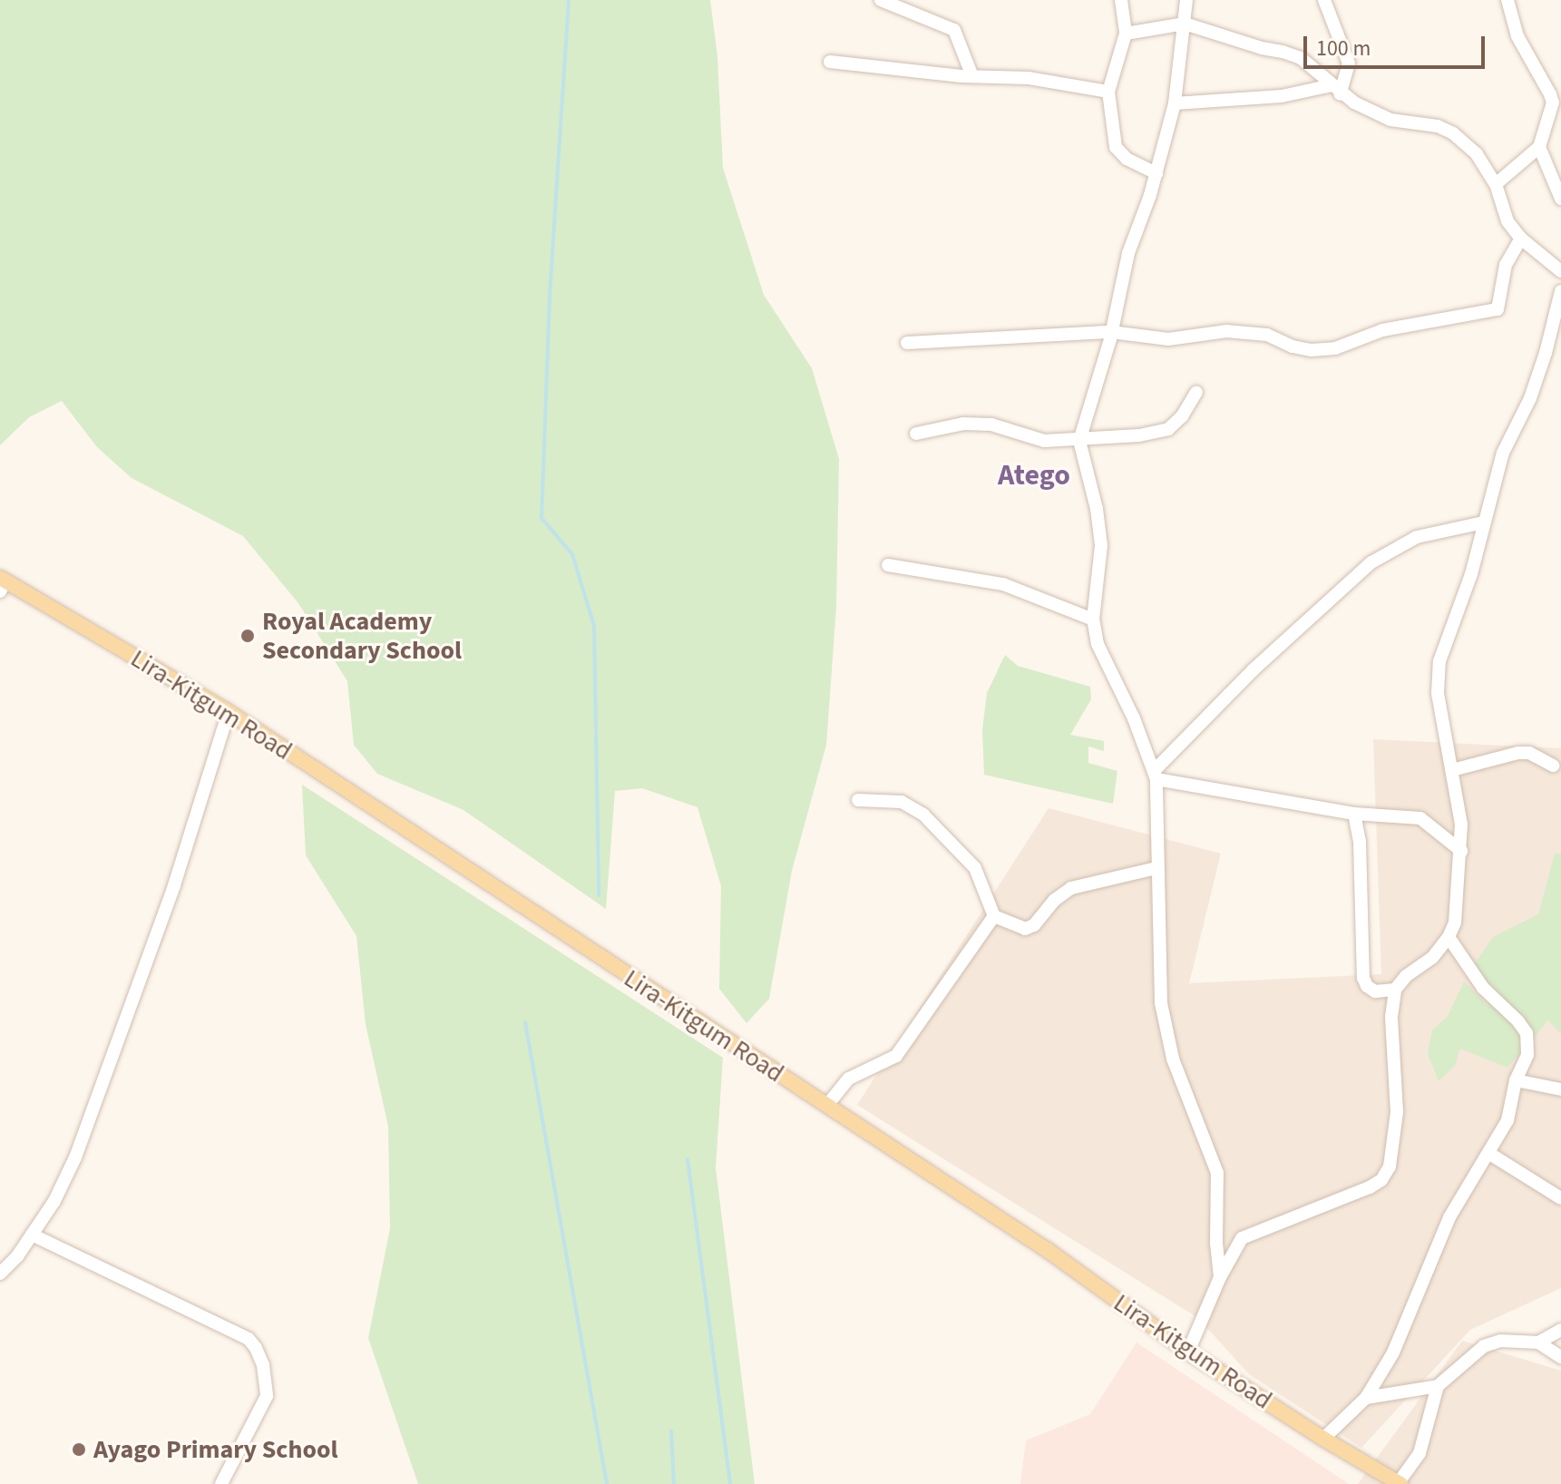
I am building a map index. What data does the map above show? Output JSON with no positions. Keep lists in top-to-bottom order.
{
  "streets": {
    "main road": ["Lira-Kitgum Road"]
  },
  "districts": ["Atego"],
  "places": ["Royal Academy Secondary School", "Ayago Primary School"],
  "scale_bar": "100 m"
}
